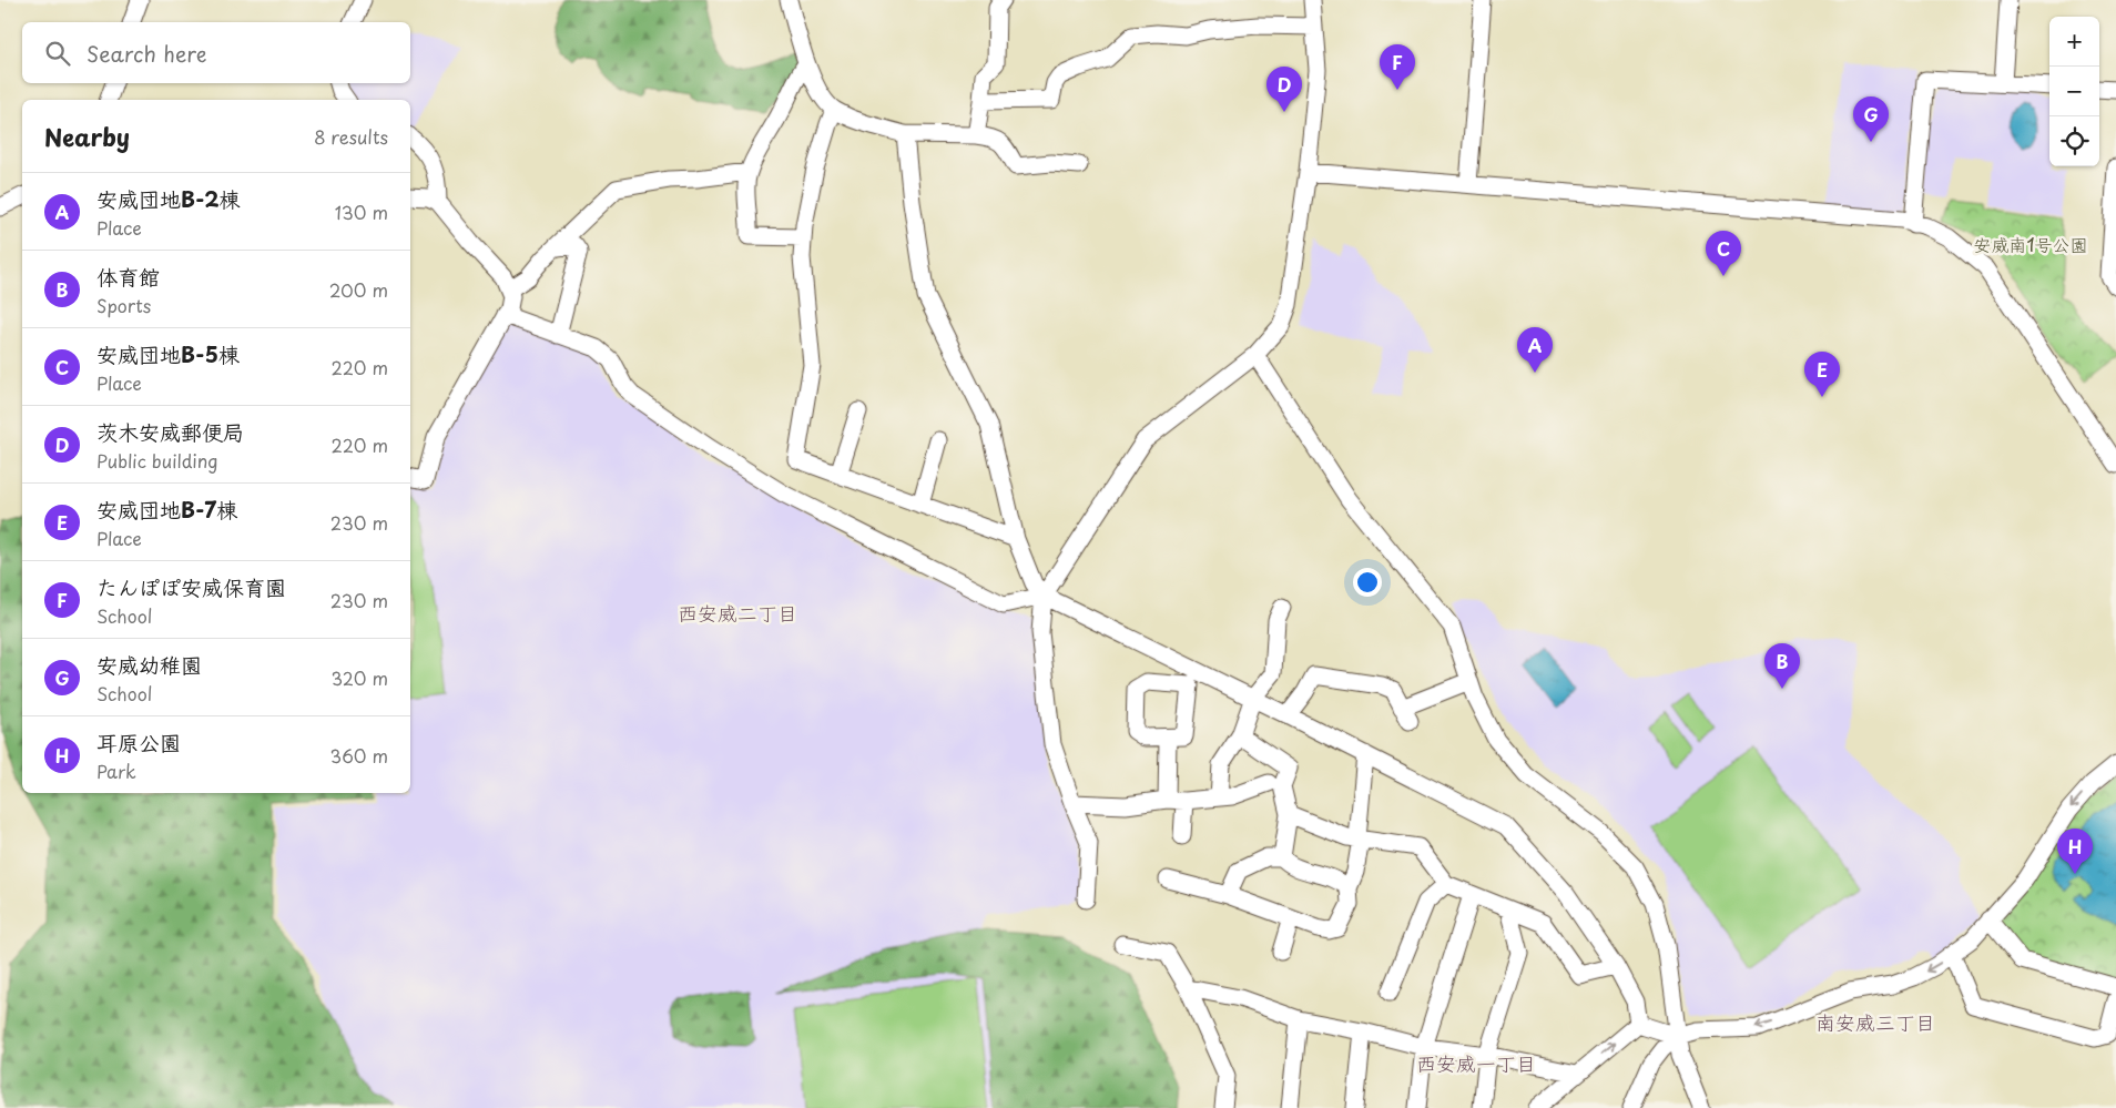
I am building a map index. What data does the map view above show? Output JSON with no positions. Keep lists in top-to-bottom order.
{
  "districts": ["西安威二丁目", "南安威三丁目", "西安威一丁目"],
  "parks": ["安威南1号公園"],
  "page": {
    "map_buttons": ["+", "−"],
    "search": "Search here",
    "pins": [
      "F",
      "D",
      "G",
      "C",
      "A",
      "E",
      "B",
      "H"
    ],
    "heading": ["Nearby", "8 results"],
    "list": [
      {
        "mark": "A",
        "name": "安威団地B-2棟",
        "note": "Place",
        "value": "130 m"
      },
      {
        "mark": "B",
        "name": "体育館",
        "note": "Sports",
        "value": "200 m"
      },
      {
        "mark": "C",
        "name": "安威団地B-5棟",
        "note": "Place",
        "value": "220 m"
      },
      {
        "mark": "D",
        "name": "茨木安威郵便局",
        "note": "Public building",
        "value": "220 m"
      },
      {
        "mark": "E",
        "name": "安威団地B-7棟",
        "note": "Place",
        "value": "230 m"
      },
      {
        "mark": "F",
        "name": "たんぽぽ安威保育園",
        "note": "School",
        "value": "230 m"
      },
      {
        "mark": "G",
        "name": "安威幼稚園",
        "note": "School",
        "value": "320 m"
      },
      {
        "mark": "H",
        "name": "耳原公園",
        "note": "Park",
        "value": "360 m"
      }
    ]
  }
}
